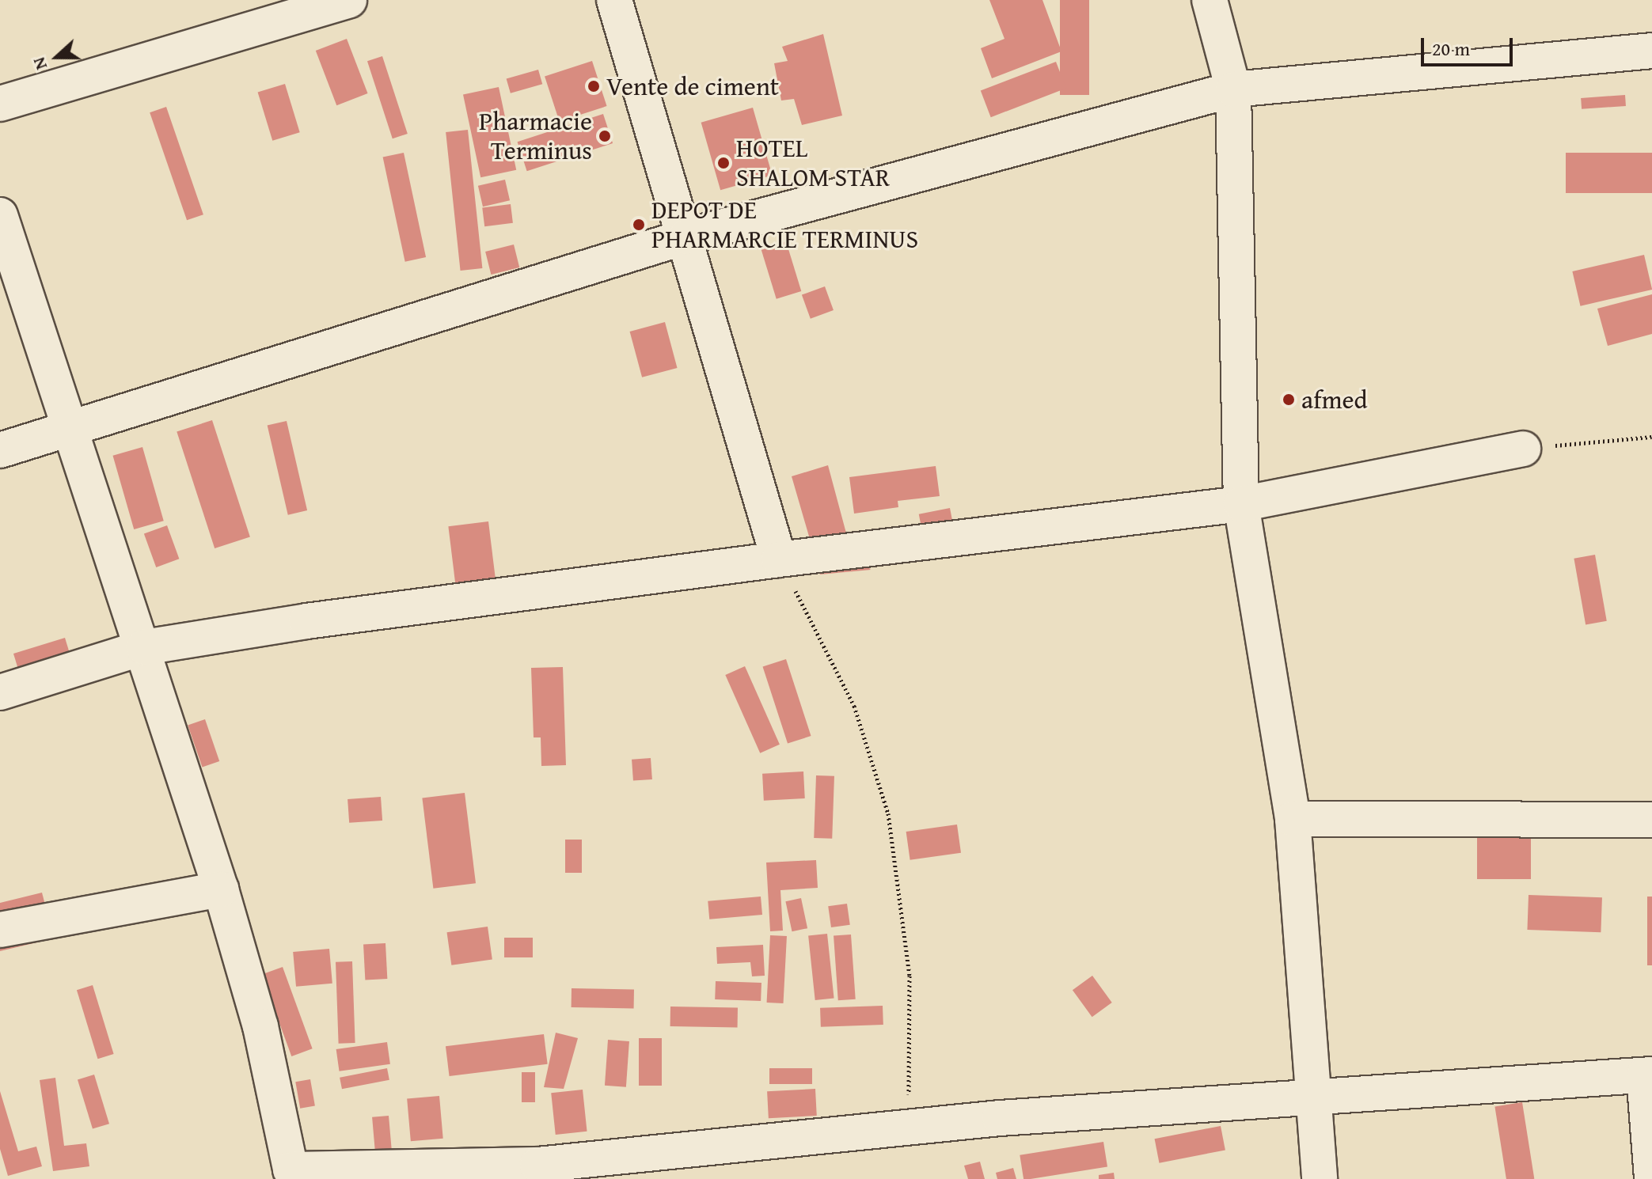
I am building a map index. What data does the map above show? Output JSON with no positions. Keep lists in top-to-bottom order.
{
  "places": [
    "Vente de ciment",
    "Pharmacie Terminus",
    "HOTEL SHALOM STAR",
    "DEPOT DE PHARMARCIE TERMINUS",
    "afmed"
  ],
  "scale_bar": "20 m",
  "north": "left"
}
